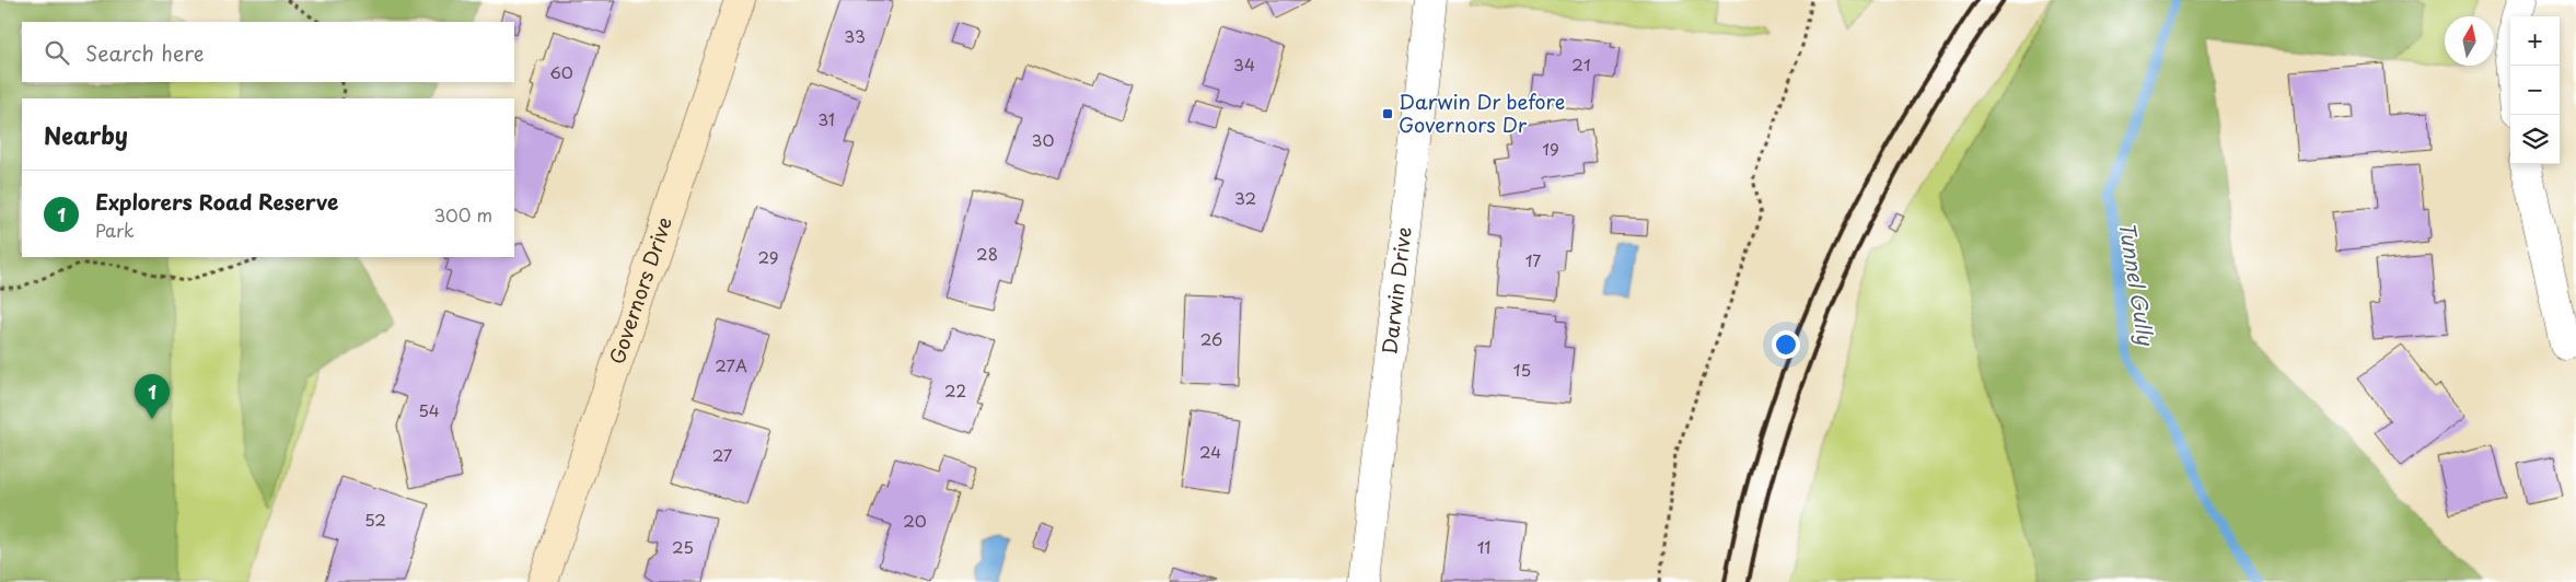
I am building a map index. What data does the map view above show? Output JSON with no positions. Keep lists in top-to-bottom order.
{
  "streets": {
    "main road": ["Governors Drive"],
    "street": ["Darwin Drive"]
  },
  "water": ["Tunnel Gully"],
  "places": {
    "transit": ["Darwin Dr before Governors Dr"]
  },
  "house_numbers": [
    "33",
    "34",
    "21",
    "60",
    "31",
    "30",
    "19",
    "32",
    "28",
    "29",
    "17",
    "26",
    "27A",
    "15",
    "22",
    "54",
    "24",
    "27",
    "52",
    "20",
    "25",
    "11"
  ],
  "north": "top",
  "page": {
    "map_buttons": ["+", "−"],
    "search": "Search here",
    "heading": "Nearby",
    "list": [
      {
        "mark": "1",
        "name": "Explorers Road Reserve",
        "note": "Park",
        "value": "300 m"
      }
    ],
    "pins": "1"
  }
}
